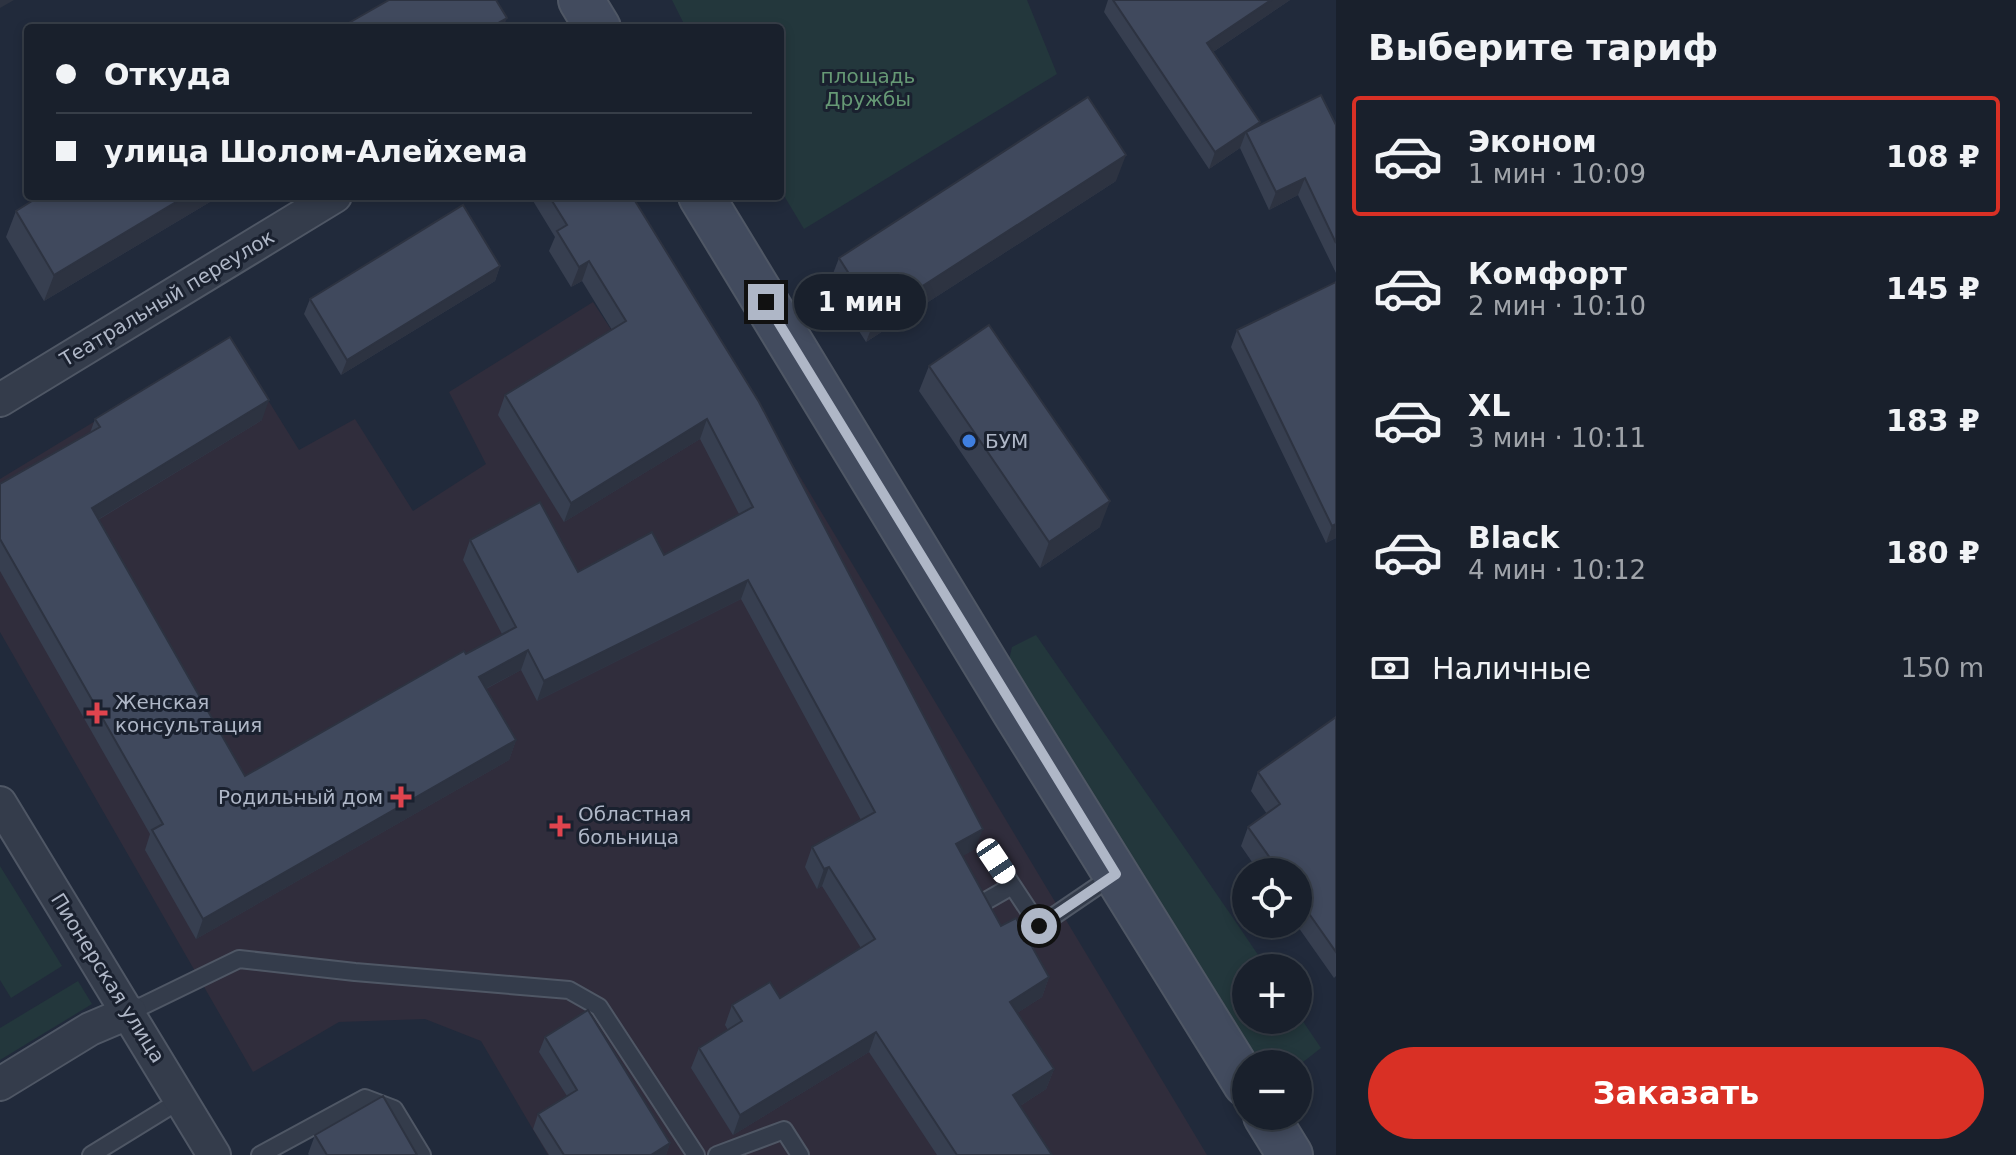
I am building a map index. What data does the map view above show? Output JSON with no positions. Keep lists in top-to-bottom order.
{
  "streets": {
    "street": ["Театральный переулок", "Пионерская улица"]
  },
  "parks": ["площадь Дружбы"],
  "places": {
    "other": ["БУМ"],
    "health": ["Женская консультация", "Родильный дом", "Областная больница"]
  },
  "page": {
    "heading": "Выберите тариф",
    "banner": ["Откуда", "улица Шолом-Алейхема"],
    "list": [
      {
        "name": "Эконом",
        "note": "1 мин · 10:09",
        "value": "108 ₽"
      },
      {
        "name": "Комфорт",
        "note": "2 мин · 10:10",
        "value": "145 ₽"
      },
      {
        "name": "XL",
        "note": "3 мин · 10:11",
        "value": "183 ₽"
      },
      {
        "name": "Black",
        "note": "4 мин · 10:12",
        "value": "180 ₽"
      }
    ],
    "bubble": "1 мин",
    "pay": ["Наличные", "150 m"],
    "map_buttons": ["+", "−"],
    "buttons": "Заказать"
  }
}
